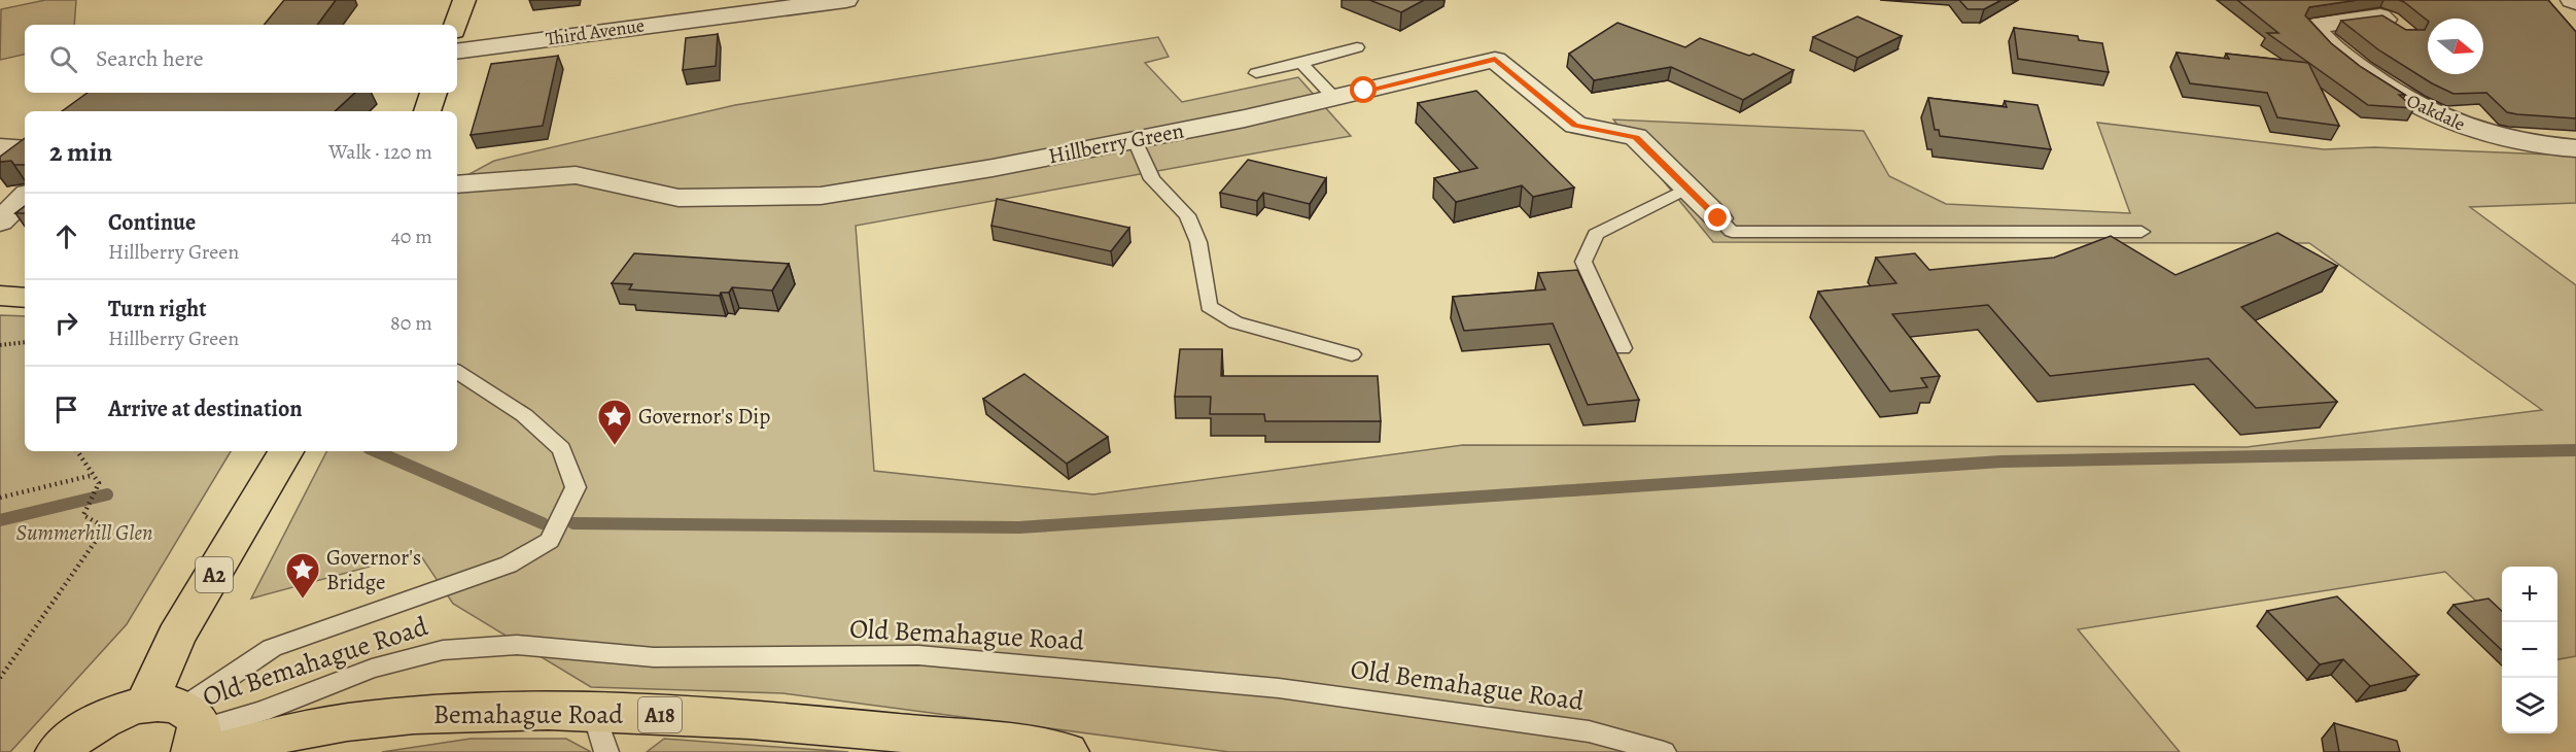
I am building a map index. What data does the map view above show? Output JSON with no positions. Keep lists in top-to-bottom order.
{
  "streets": {
    "main road": ["A2", "Bemahague Road", "A18"],
    "street": ["Third Avenue", "Oakdale", "Hillberry Green"],
    "lane": ["Old Bemahague Road"]
  },
  "crossings": [
    ["A2", "Old Bemahague Road"],
    ["A2", "Bemahague Road"],
    ["Old Bemahague Road", "Bemahague Road"]
  ],
  "parks": ["Summerhill Glen"],
  "places": {
    "place": ["Governor's Dip", "Governor's Bridge"]
  },
  "north": "right",
  "page": {
    "search": "Search here",
    "heading": ["2 min", "Walk · 120 m"],
    "list": [
      ["Continue", "Hillberry Green", "40 m"],
      ["Turn right", "Hillberry Green", "80 m"],
      "Arrive at destination"
    ],
    "map_buttons": ["+", "−"]
  }
}
